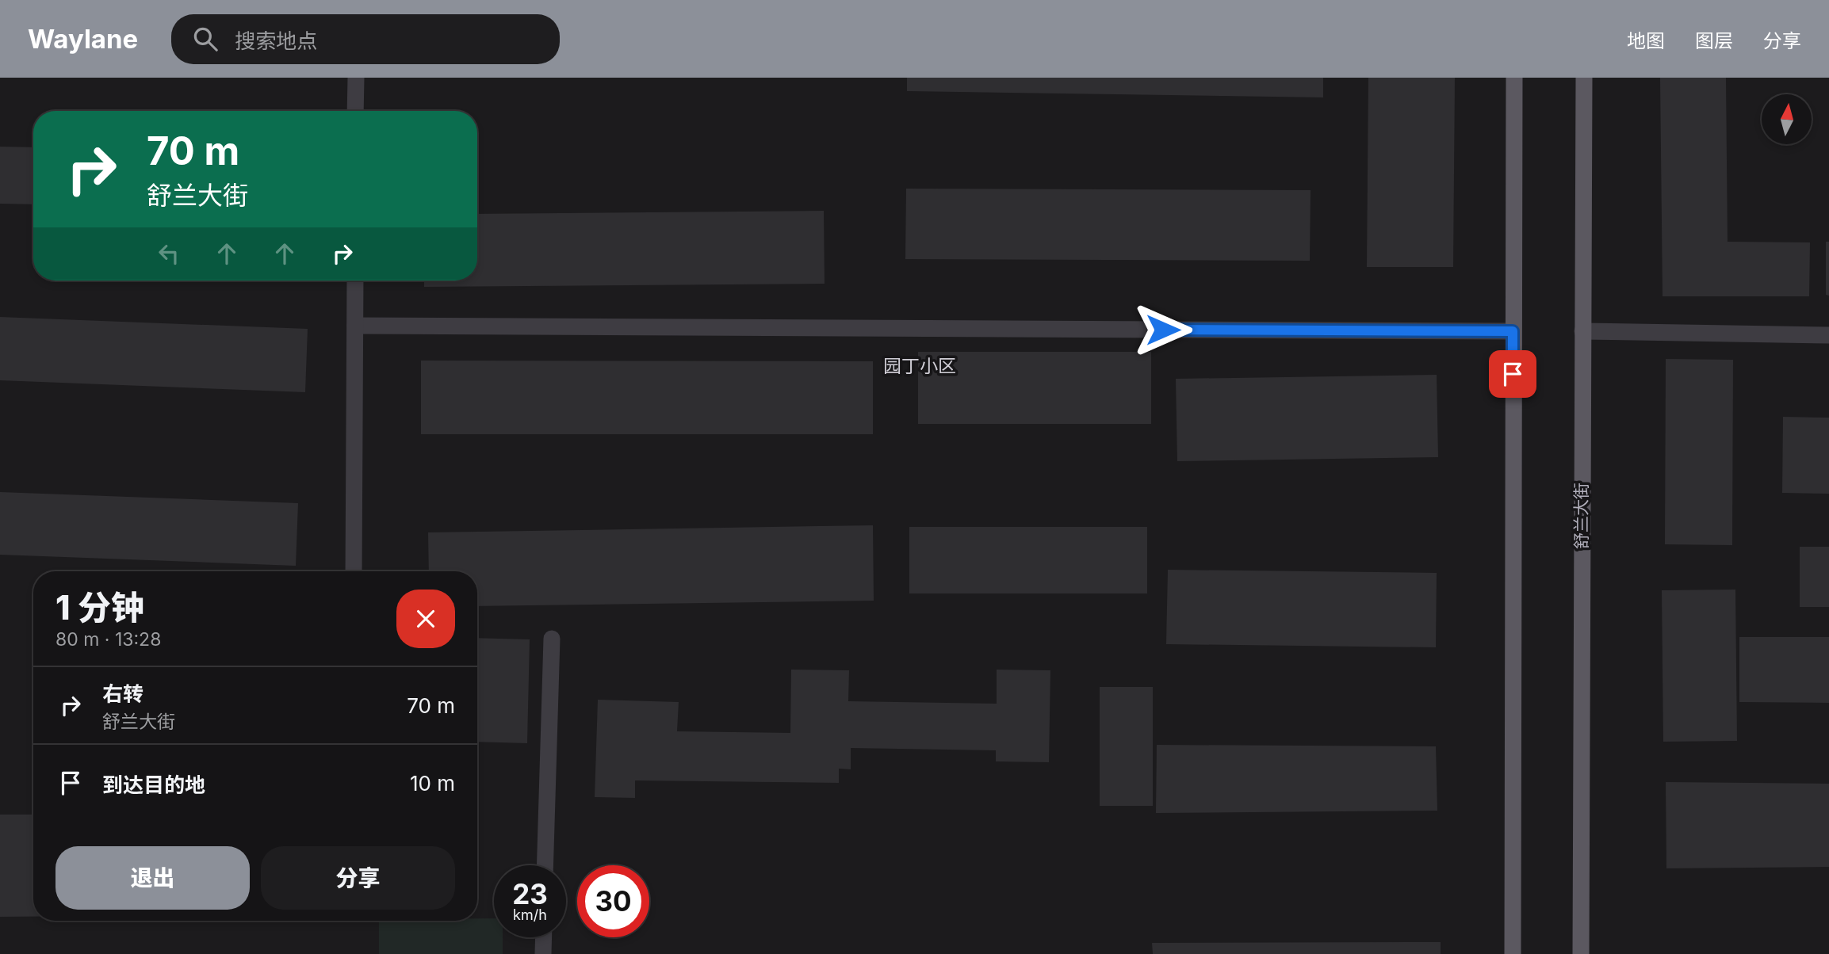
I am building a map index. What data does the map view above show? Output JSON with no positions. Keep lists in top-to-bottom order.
{
  "streets": {
    "main road": ["舒兰大街"]
  },
  "districts": ["园丁小区"],
  "north": "top",
  "page": {
    "header": "Waylane",
    "search": "搜索地点",
    "nav": ["地图", "图层", "分享"],
    "turn": ["70 m", "舒兰大街"],
    "heading": ["1 分钟", "80 m · 13:28"],
    "list": [
      {
        "name": "右转",
        "note": "舒兰大街",
        "value": "70 m"
      },
      {
        "name": "到达目的地",
        "value": "10 m"
      }
    ],
    "buttons": ["退出", "分享"],
    "speed": "23 km/h",
    "limit": "30"
  }
}
